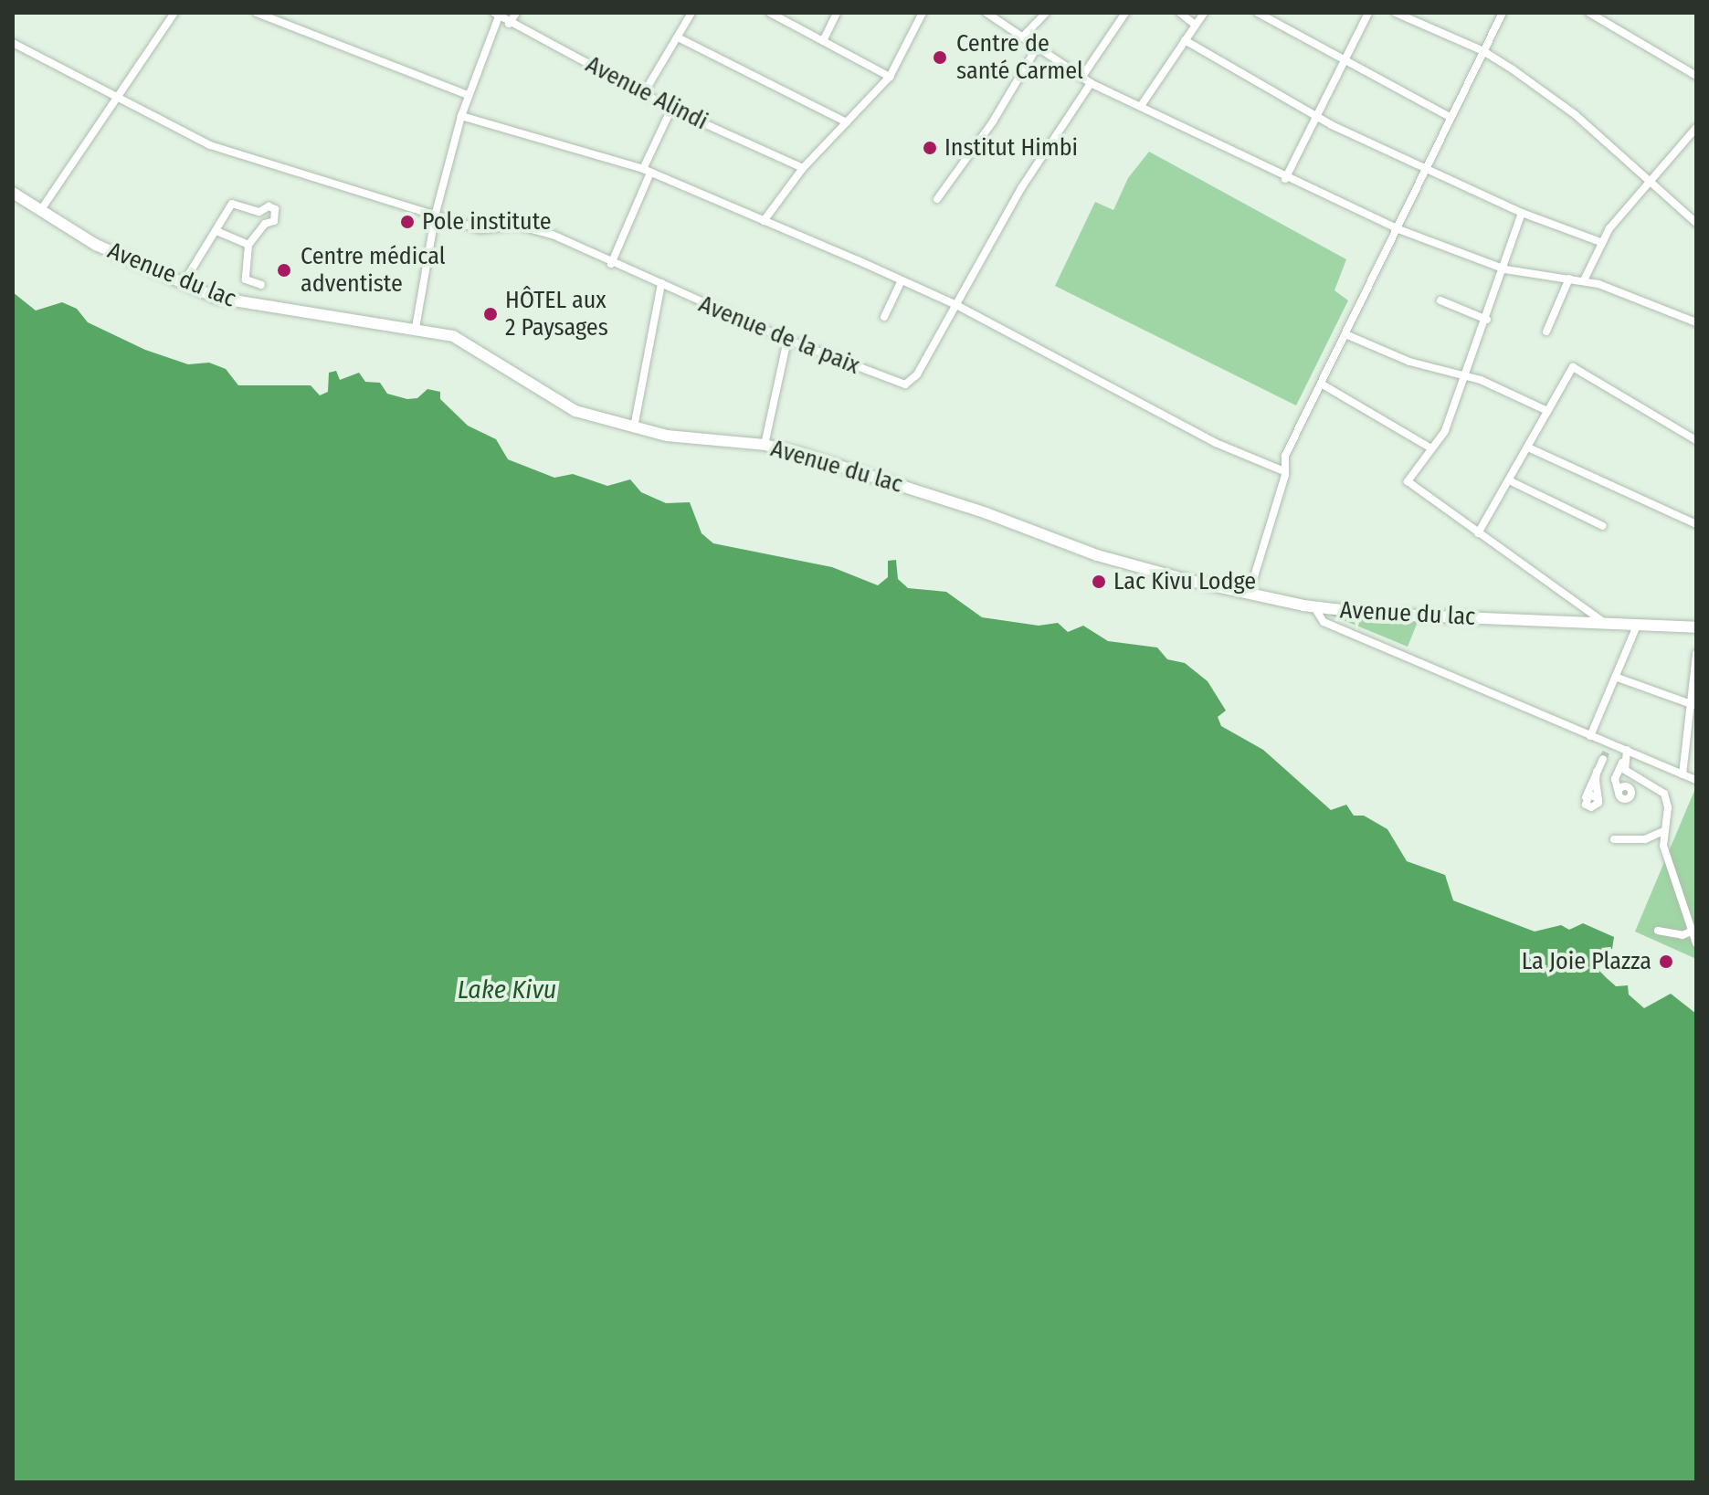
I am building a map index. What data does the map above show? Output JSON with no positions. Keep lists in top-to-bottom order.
{
  "streets": {
    "main road": ["Avenue du lac"],
    "street": ["Avenue Alindi", "Avenue de la paix"]
  },
  "water": ["Lake Kivu"],
  "places": [
    "Centre de santé Carmel",
    "Institut Himbi",
    "Pole institute",
    "Centre médical adventiste",
    "HÔTEL aux 2 Paysages",
    "Lac Kivu Lodge",
    "La Joie Plazza"
  ]
}
